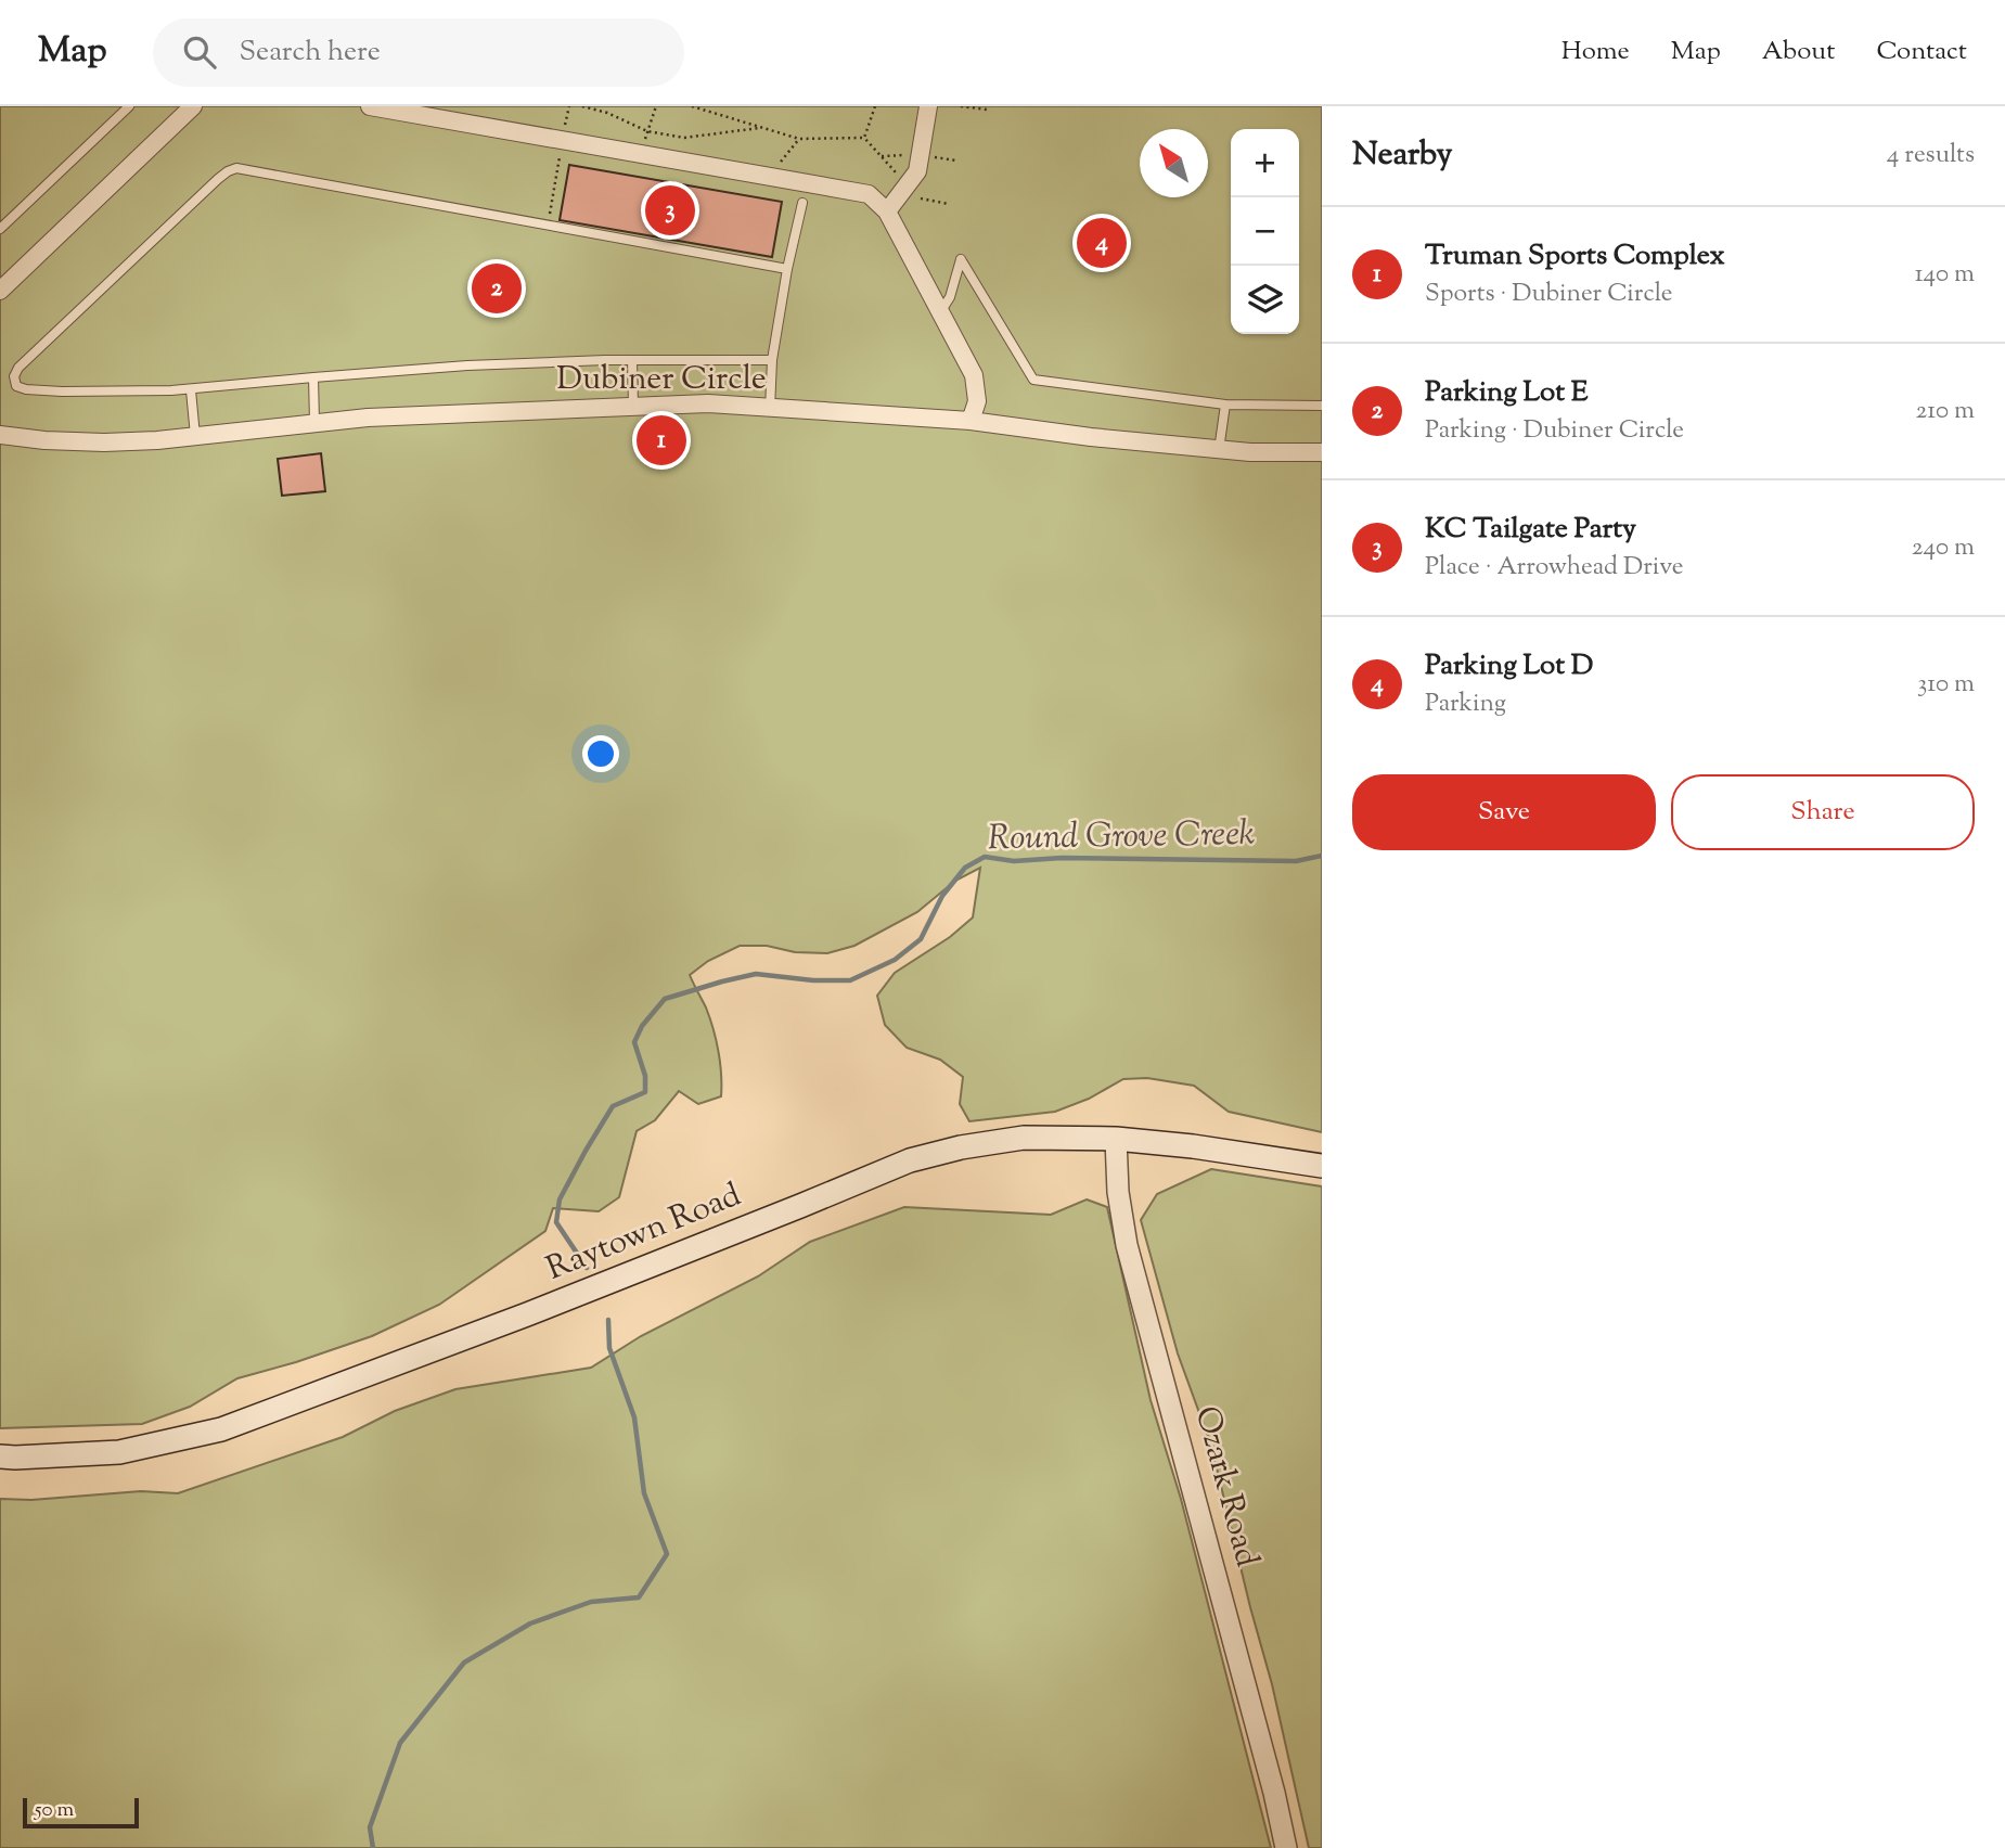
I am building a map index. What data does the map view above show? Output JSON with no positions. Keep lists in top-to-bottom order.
{
  "streets": {
    "main road": ["Raytown Road"],
    "street": ["Dubiner Circle", "Ozark Road"]
  },
  "crossings": [
    ["Raytown Road", "Ozark Road"]
  ],
  "water": ["Round Grove Creek"],
  "scale_bar": "50 m",
  "north": "top left",
  "page": {
    "header": "Map",
    "search": "Search here",
    "nav": [
      "Home",
      "Map",
      "About",
      "Contact"
    ],
    "heading": ["Nearby", "4 results"],
    "map_buttons": ["+", "−"],
    "pins": [
      "3",
      "4",
      "2",
      "1"
    ],
    "list": [
      {
        "mark": "1",
        "name": "Truman Sports Complex",
        "note": "Sports · Dubiner Circle",
        "value": "140 m"
      },
      {
        "mark": "2",
        "name": "Parking Lot E",
        "note": "Parking · Dubiner Circle",
        "value": "210 m"
      },
      {
        "mark": "3",
        "name": "KC Tailgate Party",
        "note": "Place · Arrowhead Drive",
        "value": "240 m"
      },
      {
        "mark": "4",
        "name": "Parking Lot D",
        "note": "Parking",
        "value": "310 m"
      }
    ],
    "buttons": ["Save", "Share"],
    "scale": "50 m"
  }
}
